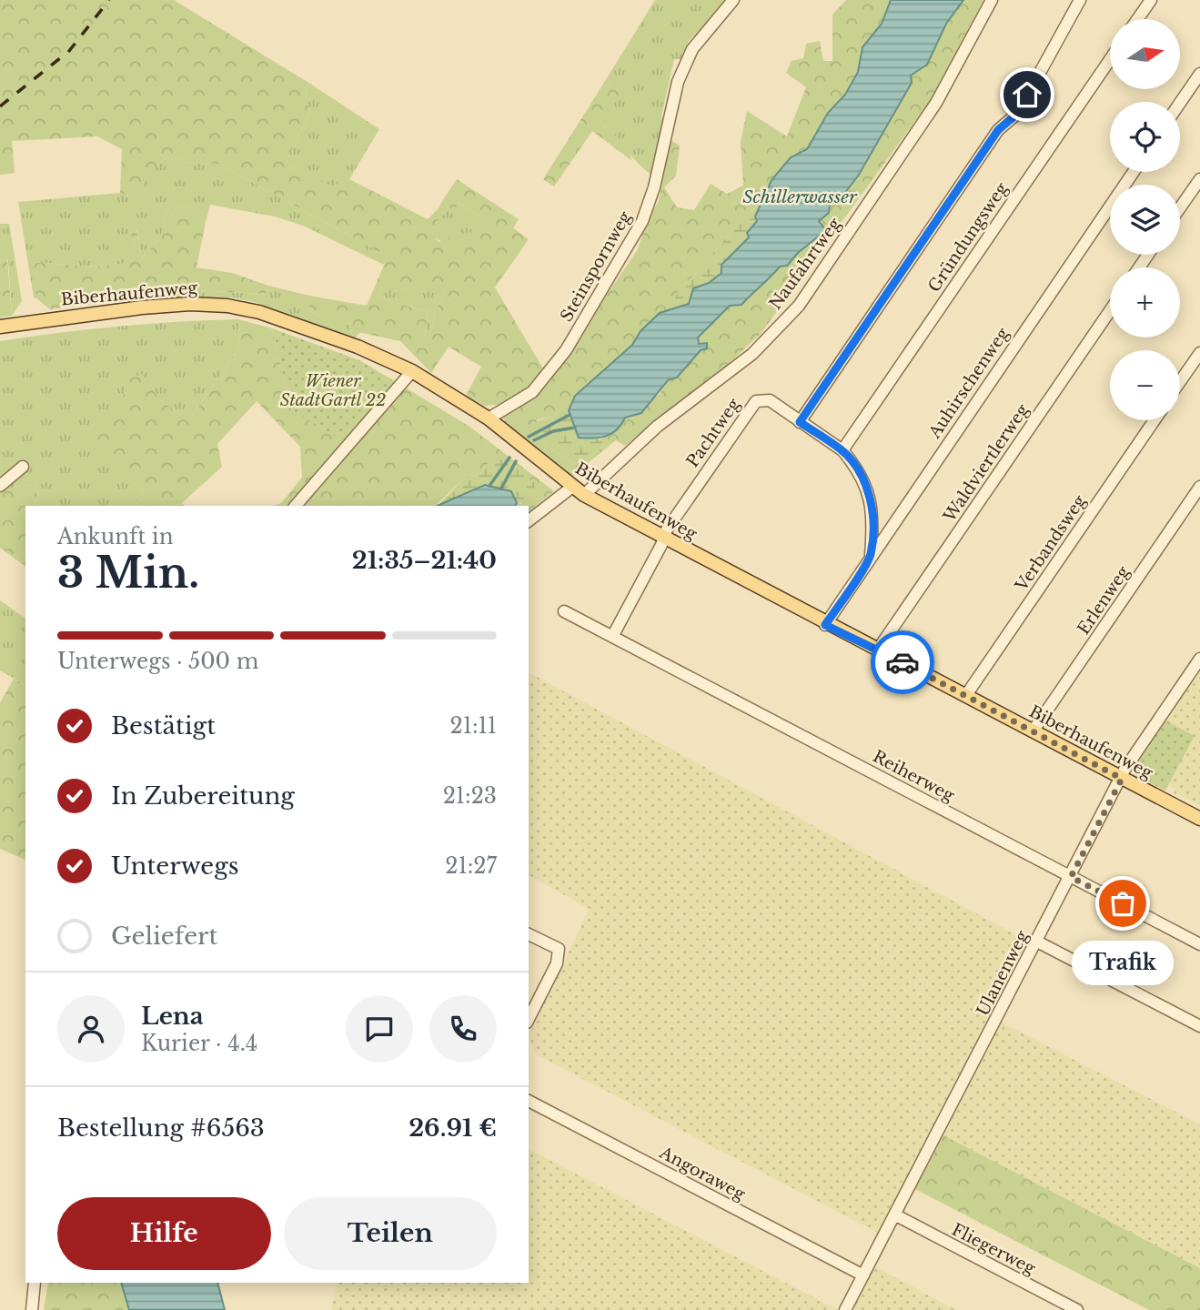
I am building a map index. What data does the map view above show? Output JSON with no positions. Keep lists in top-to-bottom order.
{
  "streets": {
    "main road": ["Biberhaufenweg"],
    "street": [
      "Gründungsweg",
      "Naufahrtweg",
      "Steinspornweg",
      "Auhirschenweg",
      "Pachtweg",
      "Waldviertlerweg",
      "Verbandsweg",
      "Erlenweg",
      "Reiherweg",
      "Ulanenweg",
      "Angoraweg",
      "Fliegerweg"
    ]
  },
  "crossings": [
    ["Gründungsweg", "Pachtweg"],
    ["Naufahrtweg", "Biberhaufenweg"],
    ["Steinspornweg", "Biberhaufenweg"],
    ["Biberhaufenweg", "Auhirschenweg"],
    ["Biberhaufenweg", "Pachtweg"],
    ["Biberhaufenweg", "Waldviertlerweg"],
    ["Biberhaufenweg", "Verbandsweg"],
    ["Biberhaufenweg", "Erlenweg"],
    ["Biberhaufenweg", "Ulanenweg"],
    ["Auhirschenweg", "Pachtweg"],
    ["Reiherweg", "Ulanenweg"],
    ["Ulanenweg", "Angoraweg"],
    ["Ulanenweg", "Fliegerweg"]
  ],
  "water": ["Schillerwasser"],
  "parks": ["Wiener StadtGartl 22"],
  "places": ["Trafik"],
  "north": "right",
  "page": {
    "map_buttons": ["+", "−"],
    "heading": ["3 Min.", "Ankunft in", "21:35–21:40"],
    "panel": [
      "Lena",
      "Kurier · 4.4",
      "Bestellung #6563",
      "26.91 €"
    ],
    "bar": "Unterwegs · 500 m",
    "list": [
      ["Bestätigt", "21:11"],
      ["In Zubereitung", "21:23"],
      ["Unterwegs", "21:27"],
      "Geliefert"
    ],
    "bubble": "Trafik",
    "buttons": ["Hilfe", "Teilen"]
  }
}
